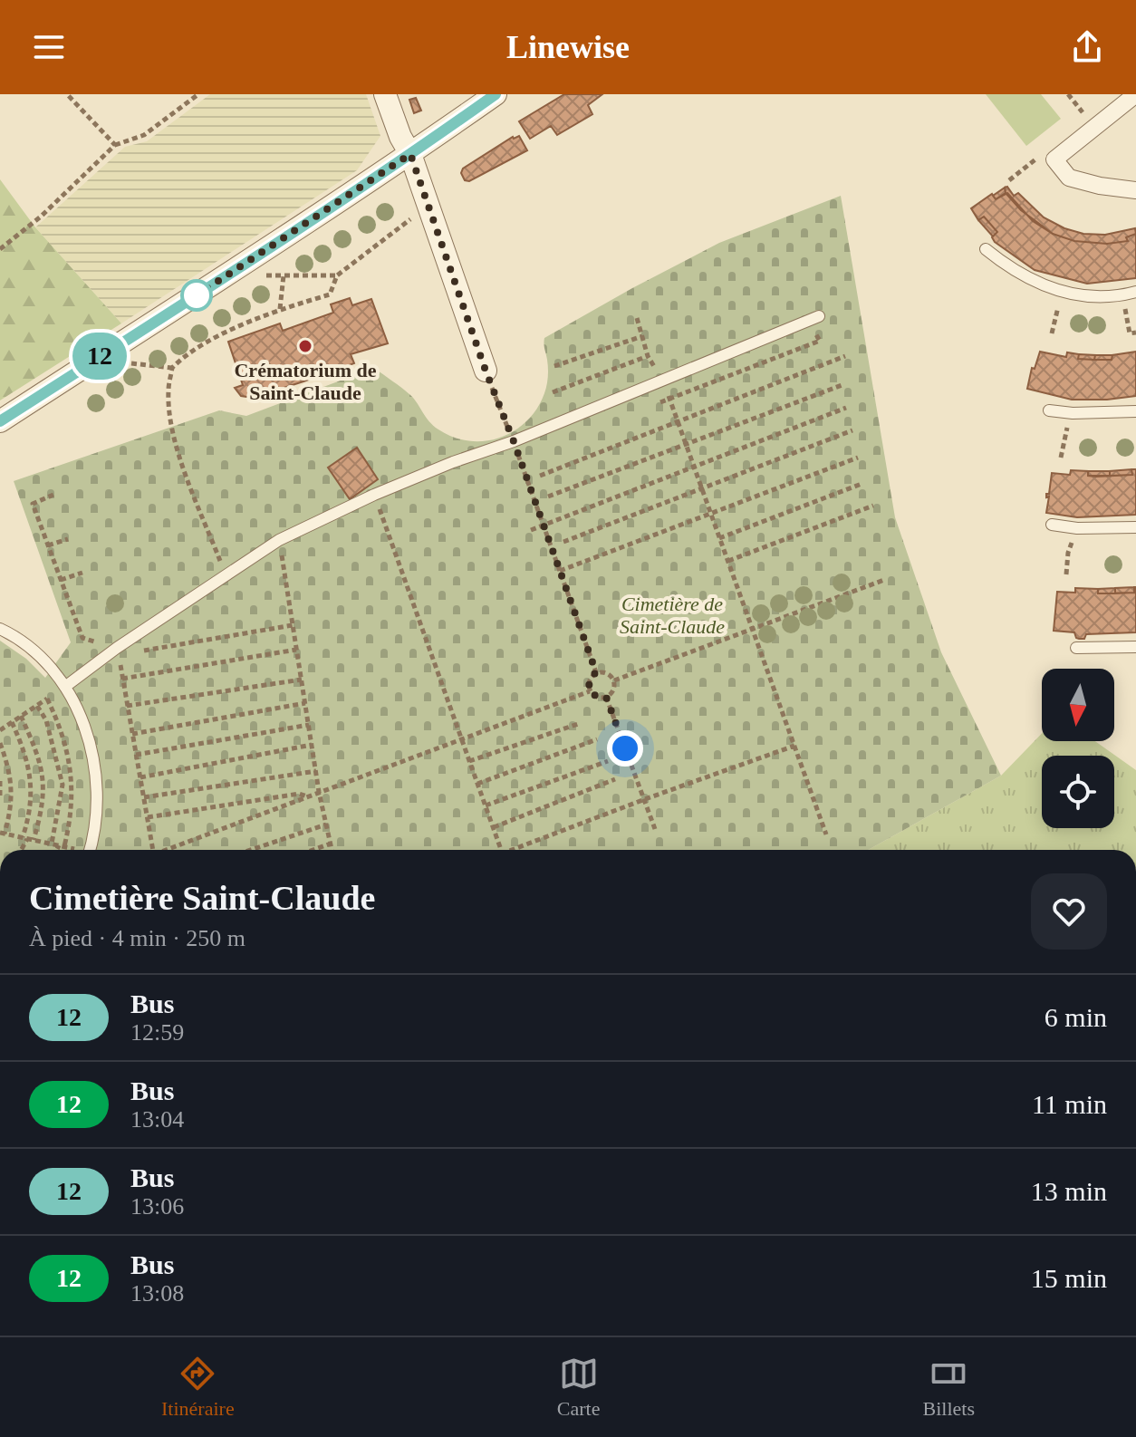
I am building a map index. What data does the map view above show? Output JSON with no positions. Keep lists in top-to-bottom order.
{
  "parks": ["Cimetière de Saint-Claude"],
  "places": ["Crématorium de Saint-Claude"],
  "lines": ["bus line 12"],
  "north": "bottom",
  "page": {
    "header": "Linewise",
    "on_map": "12",
    "heading": ["Cimetière Saint-Claude", "À pied · 4 min · 250 m"],
    "list": [
      {
        "mark": "12",
        "name": "Bus",
        "note": "12:59",
        "value": "6 min"
      },
      {
        "mark": "12",
        "name": "Bus",
        "note": "13:04",
        "value": "11 min"
      },
      {
        "mark": "12",
        "name": "Bus",
        "note": "13:06",
        "value": "13 min"
      },
      {
        "mark": "12",
        "name": "Bus",
        "note": "13:08",
        "value": "15 min"
      }
    ],
    "tabs": ["Itinéraire", "Carte", "Billets"]
  }
}
